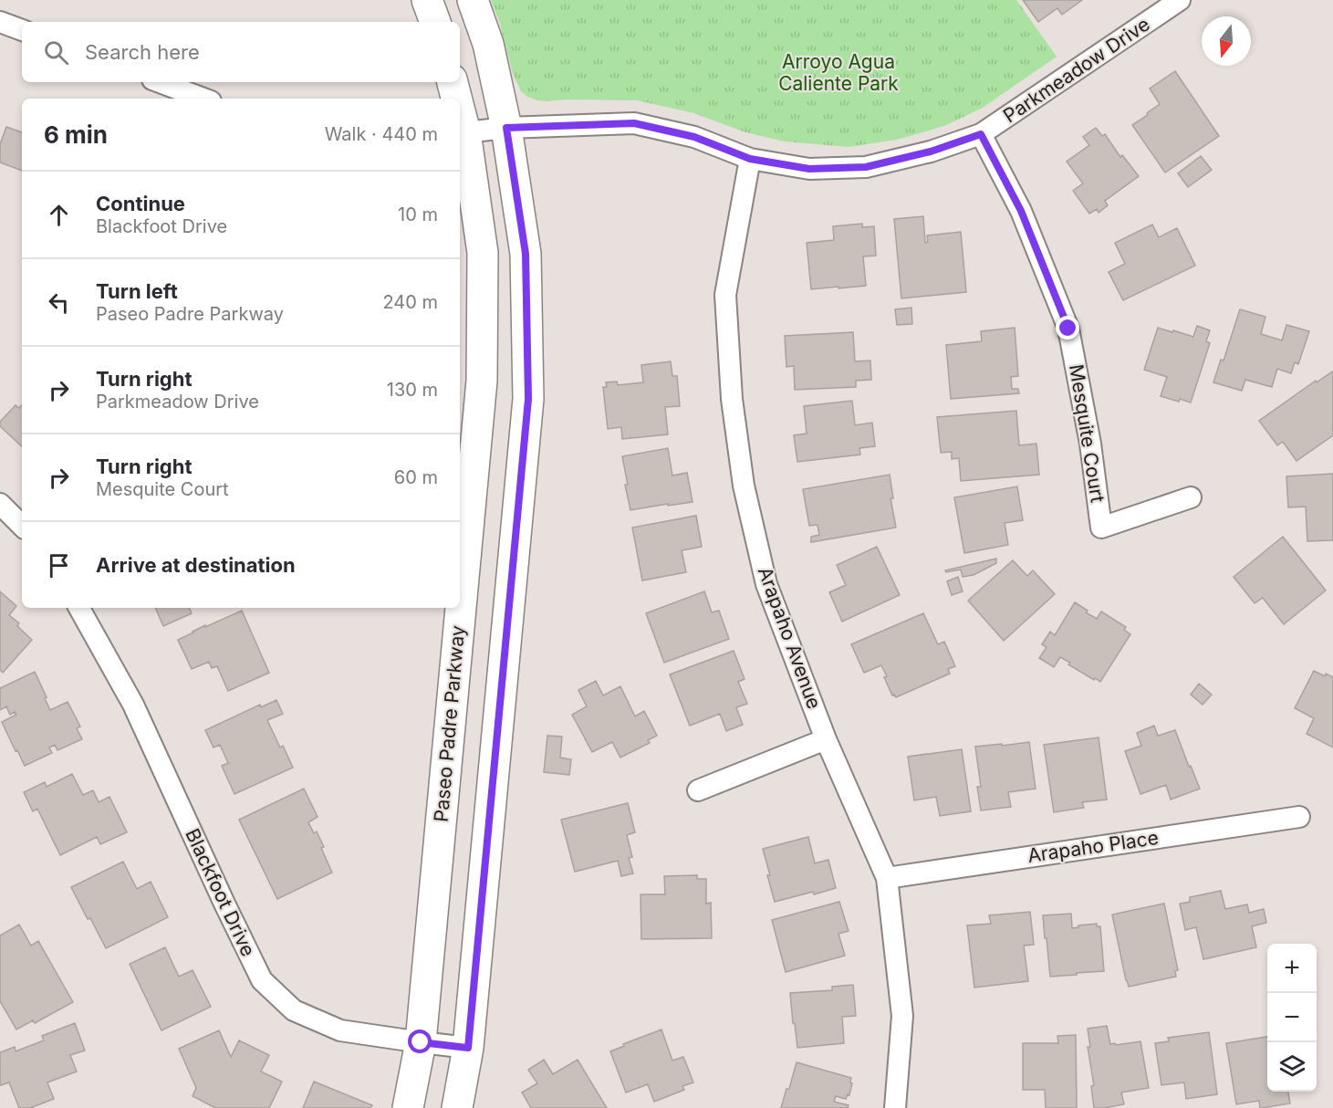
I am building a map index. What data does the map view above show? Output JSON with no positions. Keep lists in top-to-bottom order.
{
  "streets": {
    "main road": ["Paseo Padre Parkway"],
    "street": [
      "Parkmeadow Drive",
      "Mesquite Court",
      "Arapaho Avenue",
      "Arapaho Place",
      "Blackfoot Drive"
    ]
  },
  "crossings": [
    ["Parkmeadow Drive", "Mesquite Court"],
    ["Parkmeadow Drive", "Arapaho Avenue"],
    ["Parkmeadow Drive", "Paseo Padre Parkway"],
    ["Arapaho Avenue", "Arapaho Place"],
    ["Paseo Padre Parkway", "Blackfoot Drive"]
  ],
  "parks": ["Arroyo Agua Caliente Park"],
  "north": "bottom",
  "page": {
    "search": "Search here",
    "heading": ["6 min", "Walk · 440 m"],
    "list": [
      ["Continue", "Blackfoot Drive", "10 m"],
      ["Turn left", "Paseo Padre Parkway", "240 m"],
      ["Turn right", "Parkmeadow Drive", "130 m"],
      ["Turn right", "Mesquite Court", "60 m"],
      "Arrive at destination"
    ],
    "map_buttons": ["+", "−"]
  }
}
